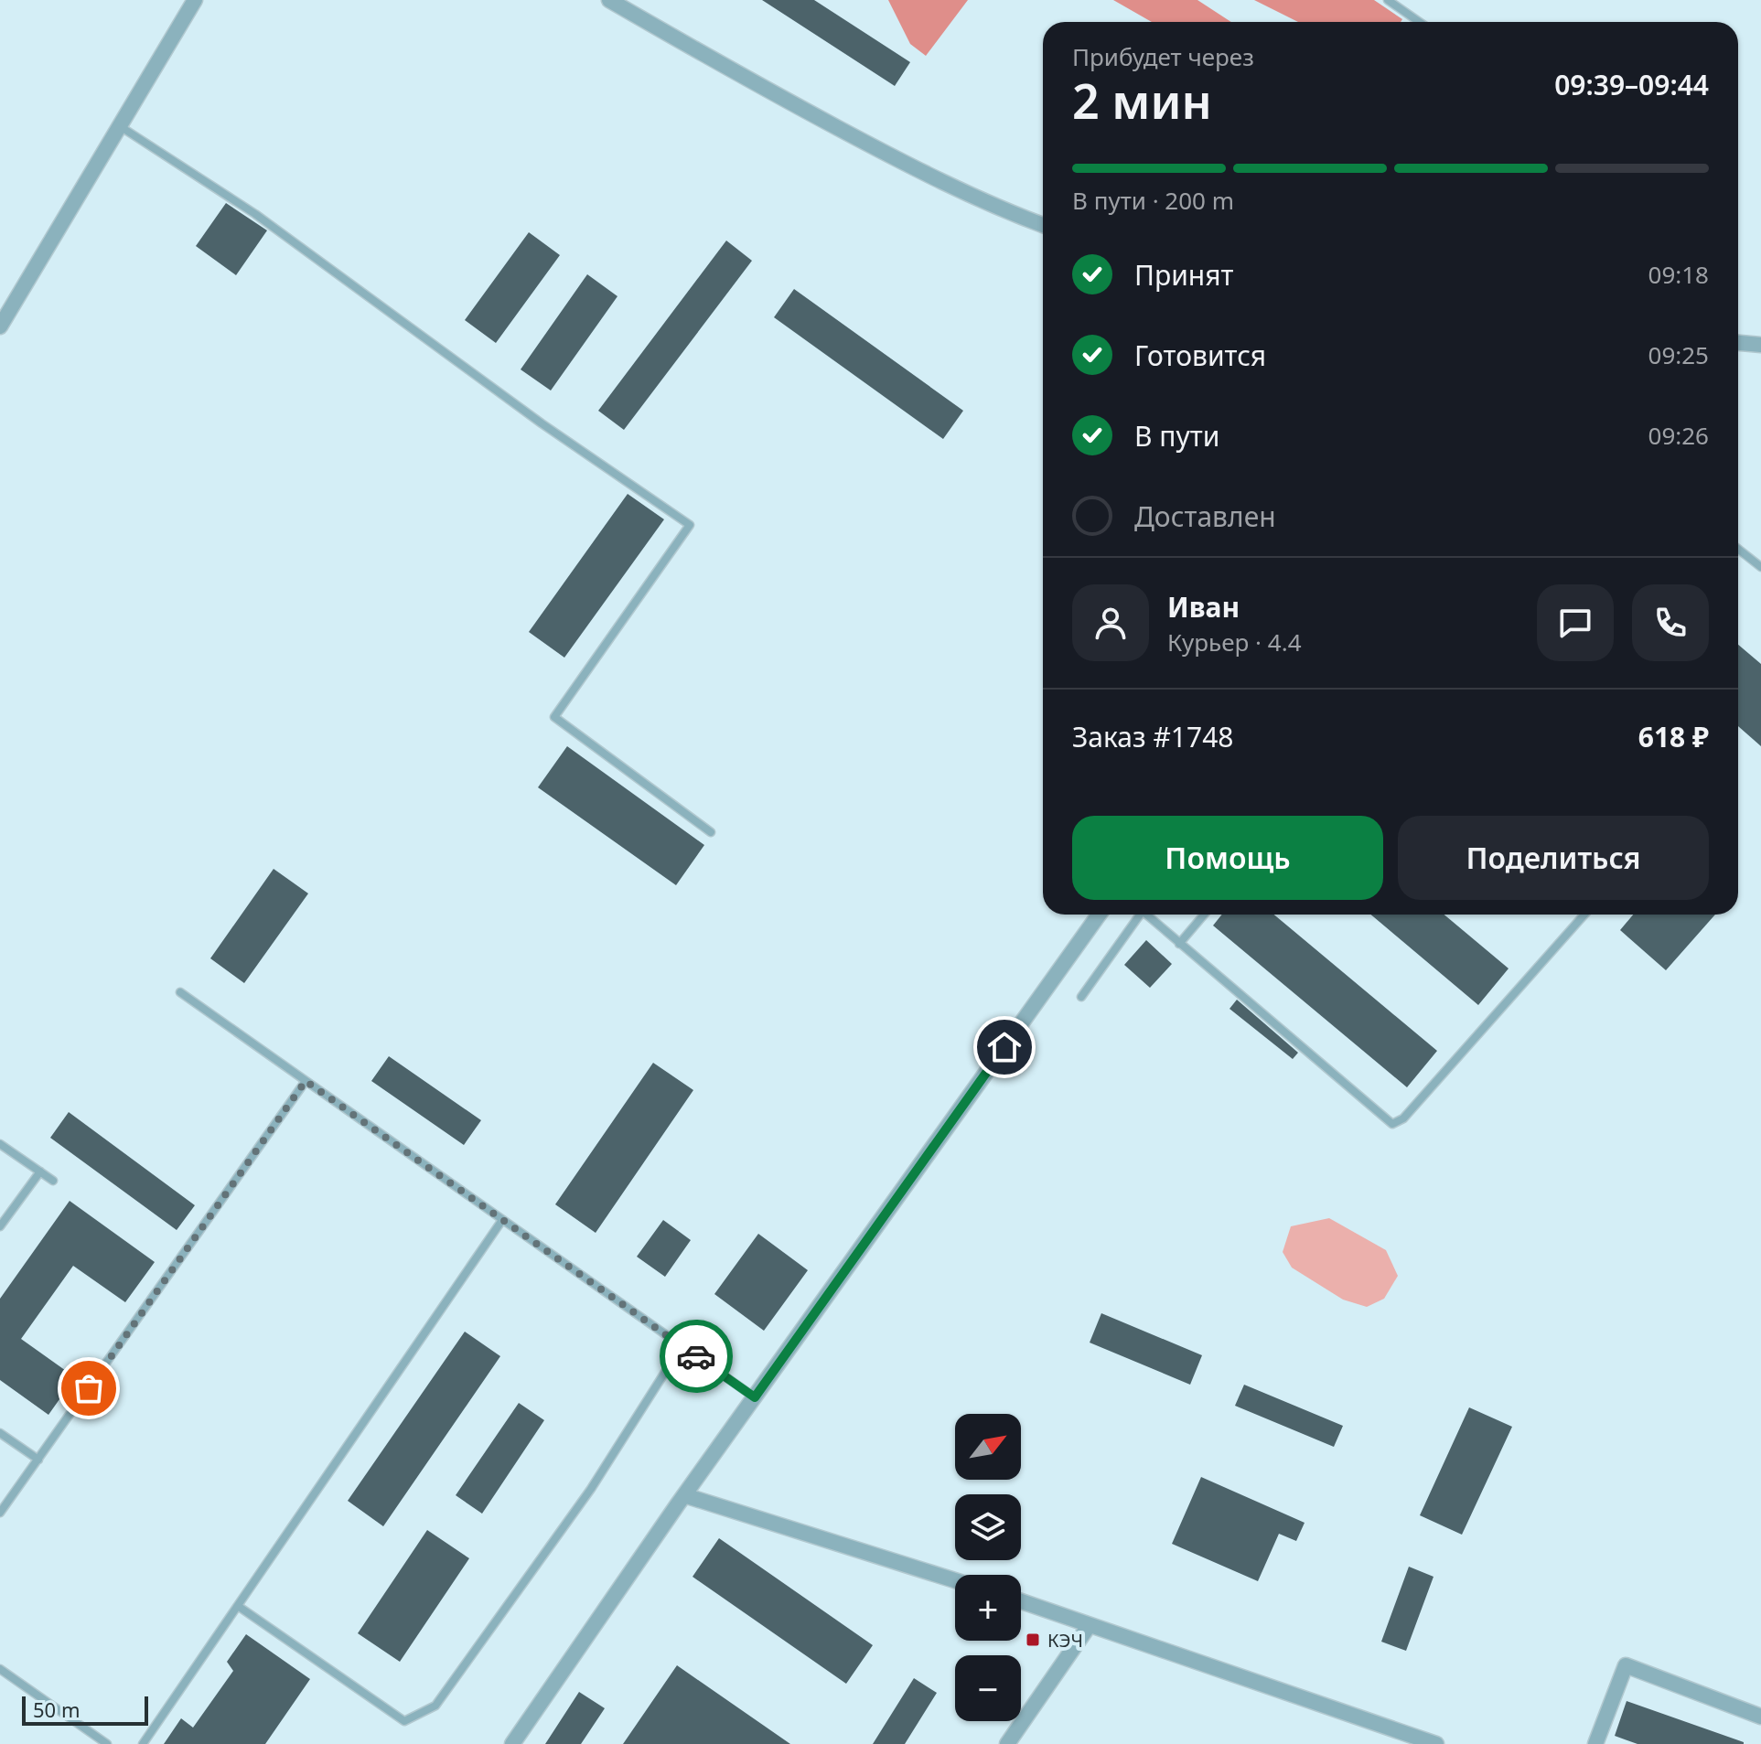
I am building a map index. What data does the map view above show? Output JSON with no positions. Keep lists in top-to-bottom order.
{
  "places": {
    "transit": ["КЭЧ"]
  },
  "scale_bar": "50 m",
  "north": "top right",
  "page": {
    "heading": ["2 мин", "Прибудет через", "09:39–09:44"],
    "panel": [
      "Иван",
      "Курьер · 4.4",
      "Заказ #1748",
      "618 ₽"
    ],
    "bar": "В пути · 200 m",
    "list": [
      ["Принят", "09:18"],
      ["Готовится", "09:25"],
      ["В пути", "09:26"],
      "Доставлен"
    ],
    "buttons": ["Помощь", "Поделиться"],
    "map_buttons": ["+", "−"],
    "scale": "50 m"
  }
}
